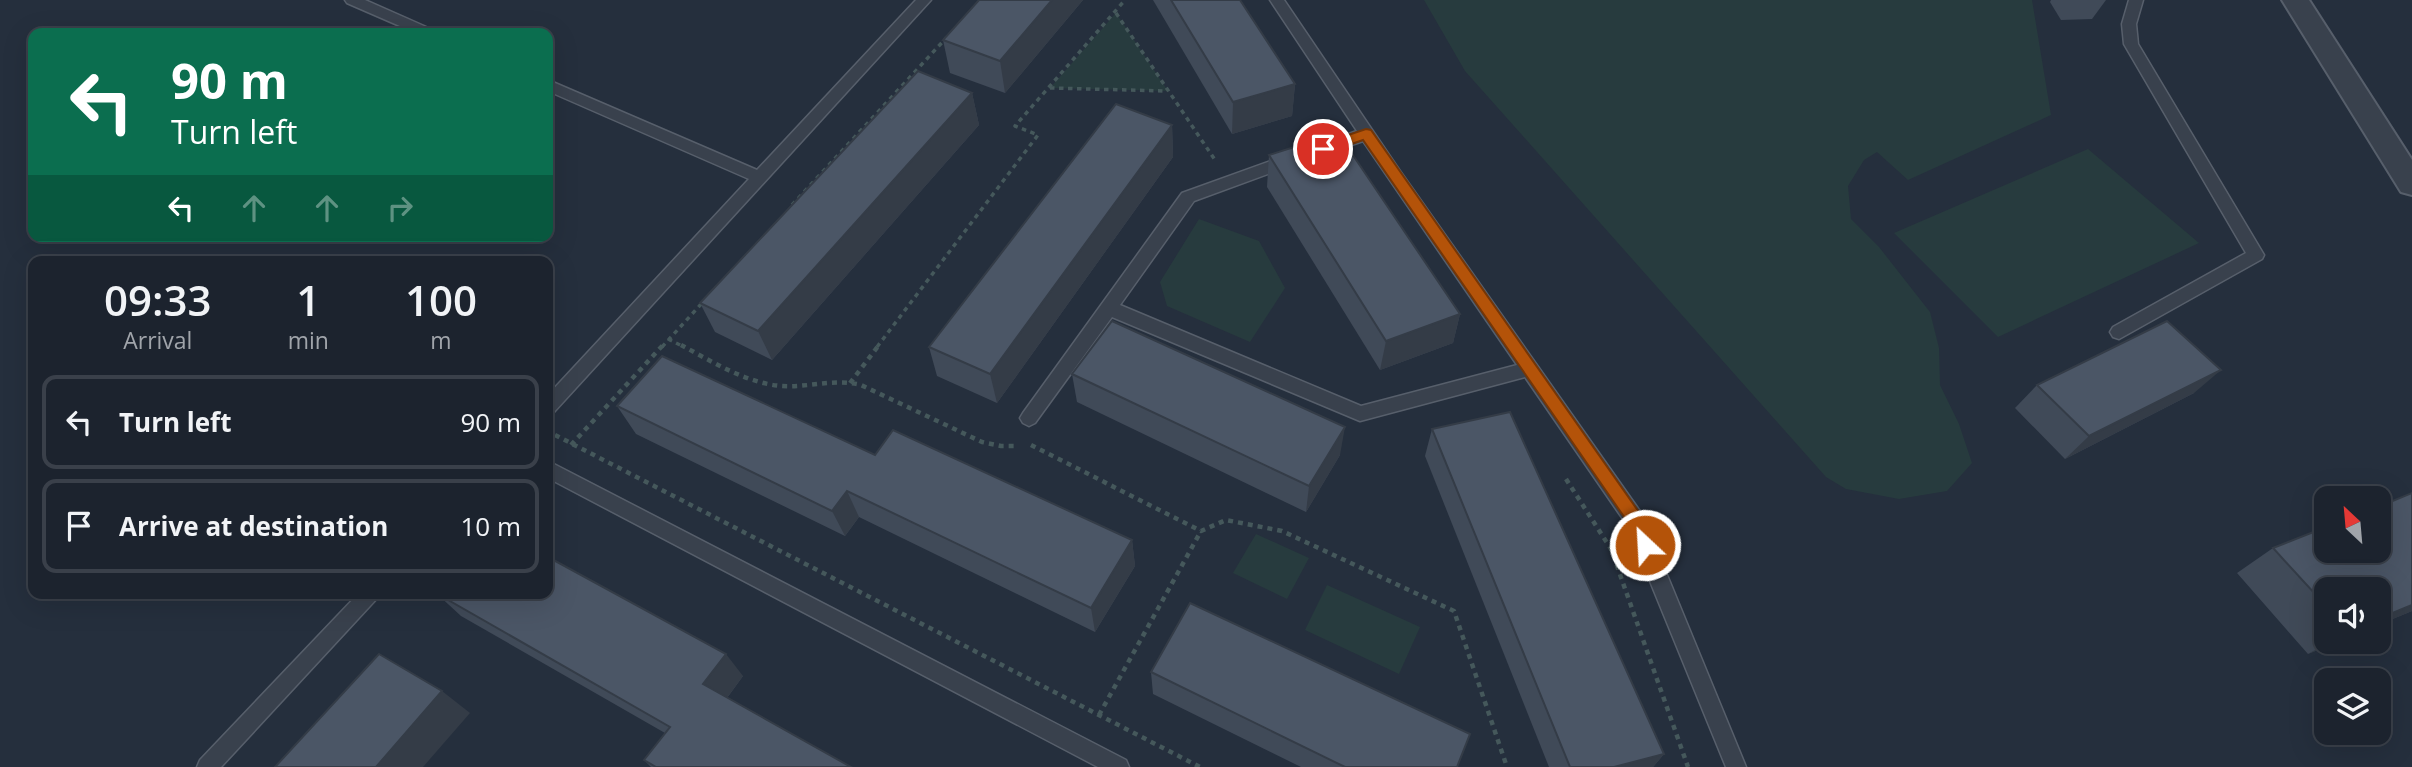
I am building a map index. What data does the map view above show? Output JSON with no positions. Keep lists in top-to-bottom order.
{
  "north": "top left",
  "page": {
    "turn": ["90 m", "Turn left"],
    "eta": [
      "09:33",
      "Arrival",
      "1",
      "min",
      "100",
      "m"
    ],
    "list": [
      {
        "name": "Turn left",
        "value": "90 m"
      },
      {
        "name": "Arrive at destination",
        "value": "10 m"
      }
    ]
  }
}
